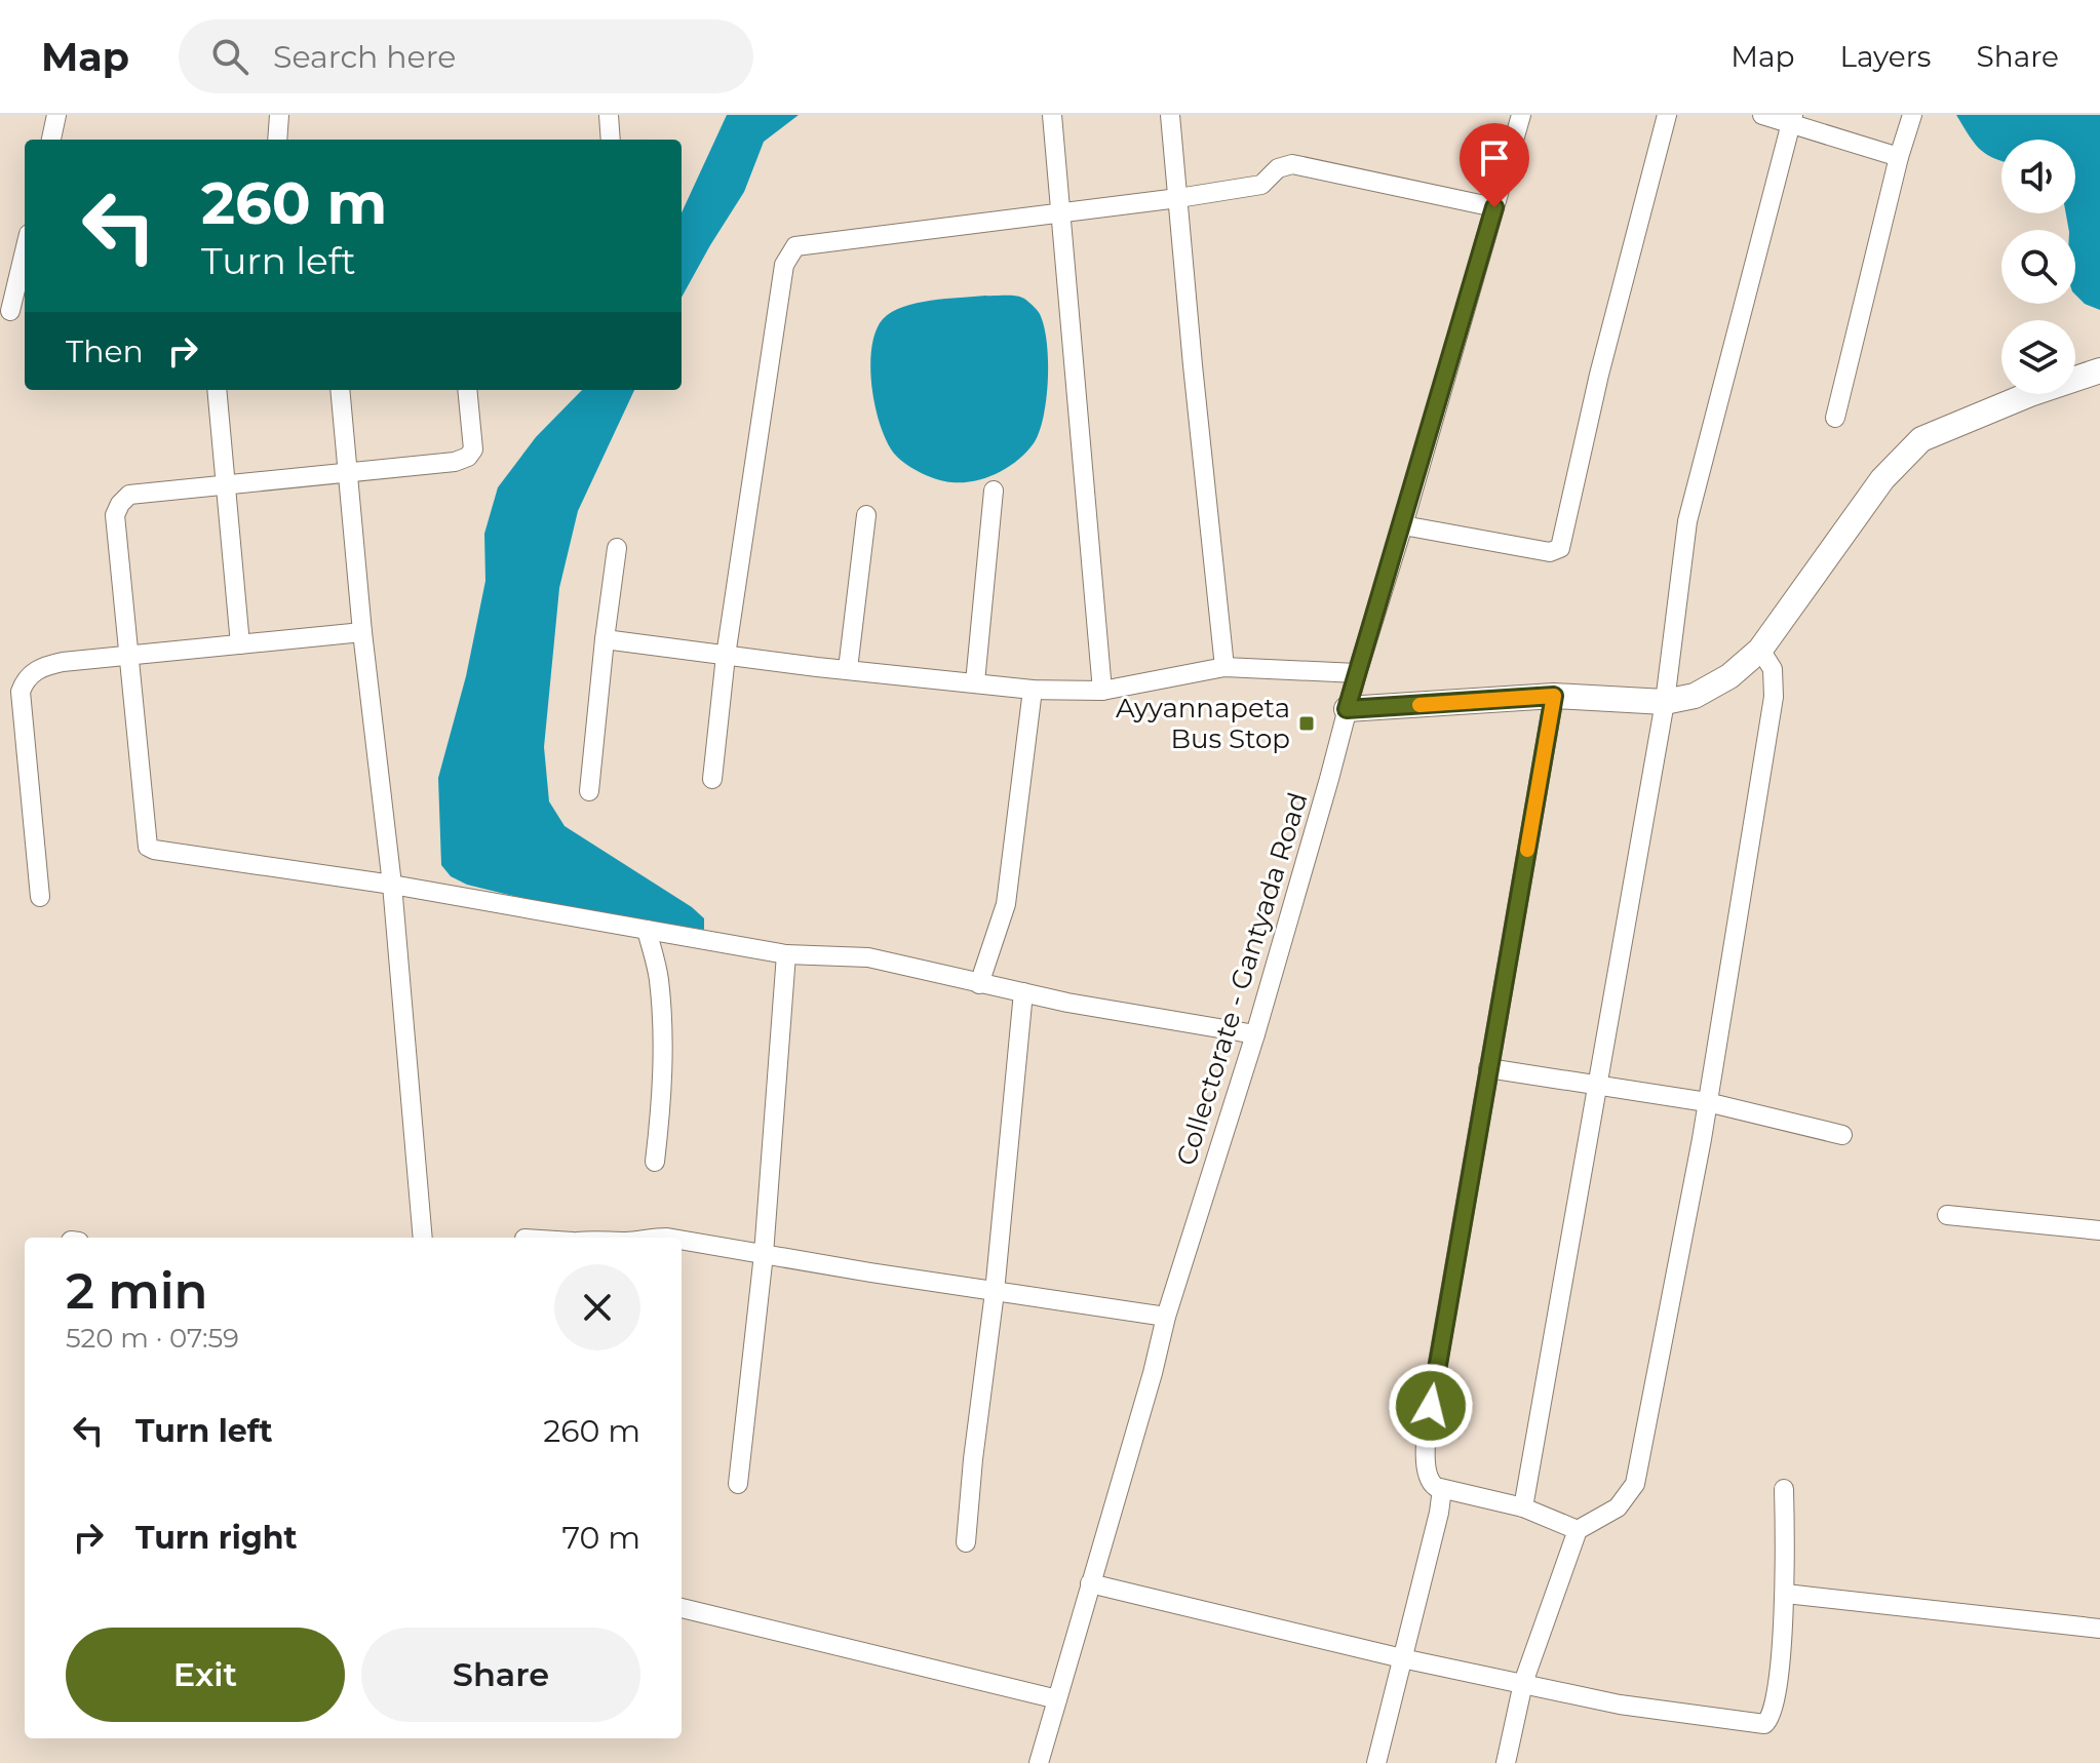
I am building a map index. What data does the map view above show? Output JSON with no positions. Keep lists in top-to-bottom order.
{
  "streets": {
    "street": ["Collectorate - Gantyada Road"]
  },
  "places": {
    "transit": ["Ayyannapeta Bus Stop"]
  },
  "page": {
    "header": "Map",
    "search": "Search here",
    "nav": ["Map", "Layers", "Share"],
    "turn": ["260 m", "Turn left"],
    "then": "Then",
    "heading": ["2 min", "520 m · 07:59"],
    "list": [
      {
        "name": "Turn left",
        "value": "260 m"
      },
      {
        "name": "Turn right",
        "value": "70 m"
      }
    ],
    "buttons": ["Exit", "Share"]
  }
}
